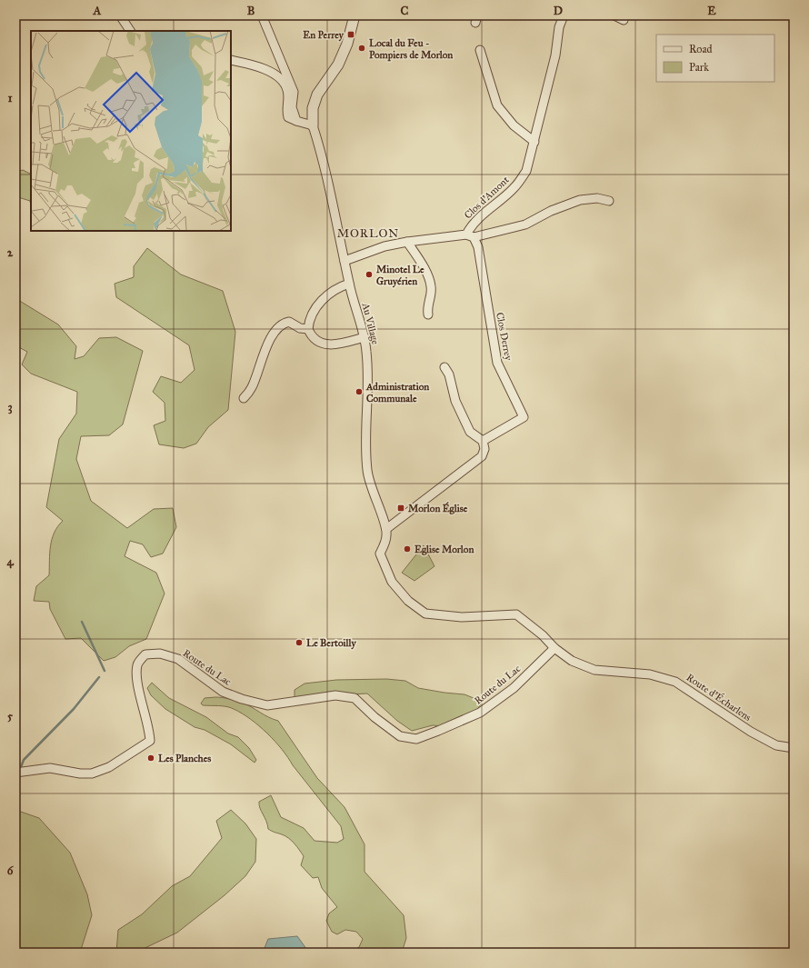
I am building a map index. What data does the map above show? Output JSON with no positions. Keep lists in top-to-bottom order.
{
  "streets": {
    "street": [
      "Clos d'Amont",
      "Au Village",
      "Clos Derrey",
      "Route du Lac",
      "Route d'Écharlens"
    ]
  },
  "crossings": [
    ["Clos d'Amont", "Au Village"],
    ["Clos d'Amont", "Clos Derrey"],
    ["Au Village", "Route d'Écharlens"],
    ["Route du Lac", "Route d'Écharlens"]
  ],
  "districts": ["MORLON"],
  "places": {
    "transit": ["En Perrey", "Morlon Église"],
    "other": [
      "Local du Feu - Pompiers de Morlon",
      "Minotel Le Gruyérien",
      "Administration Communale",
      "Eglise Morlon",
      "Le Bertoilly",
      "Les Planches"
    ]
  },
  "legend": ["Road", "Park"],
  "grid": {
    "columns": [
      "A",
      "B",
      "C",
      "D",
      "E"
    ],
    "rows": [
      "1",
      "2",
      "3",
      "4",
      "5",
      "6"
    ]
  }
}
